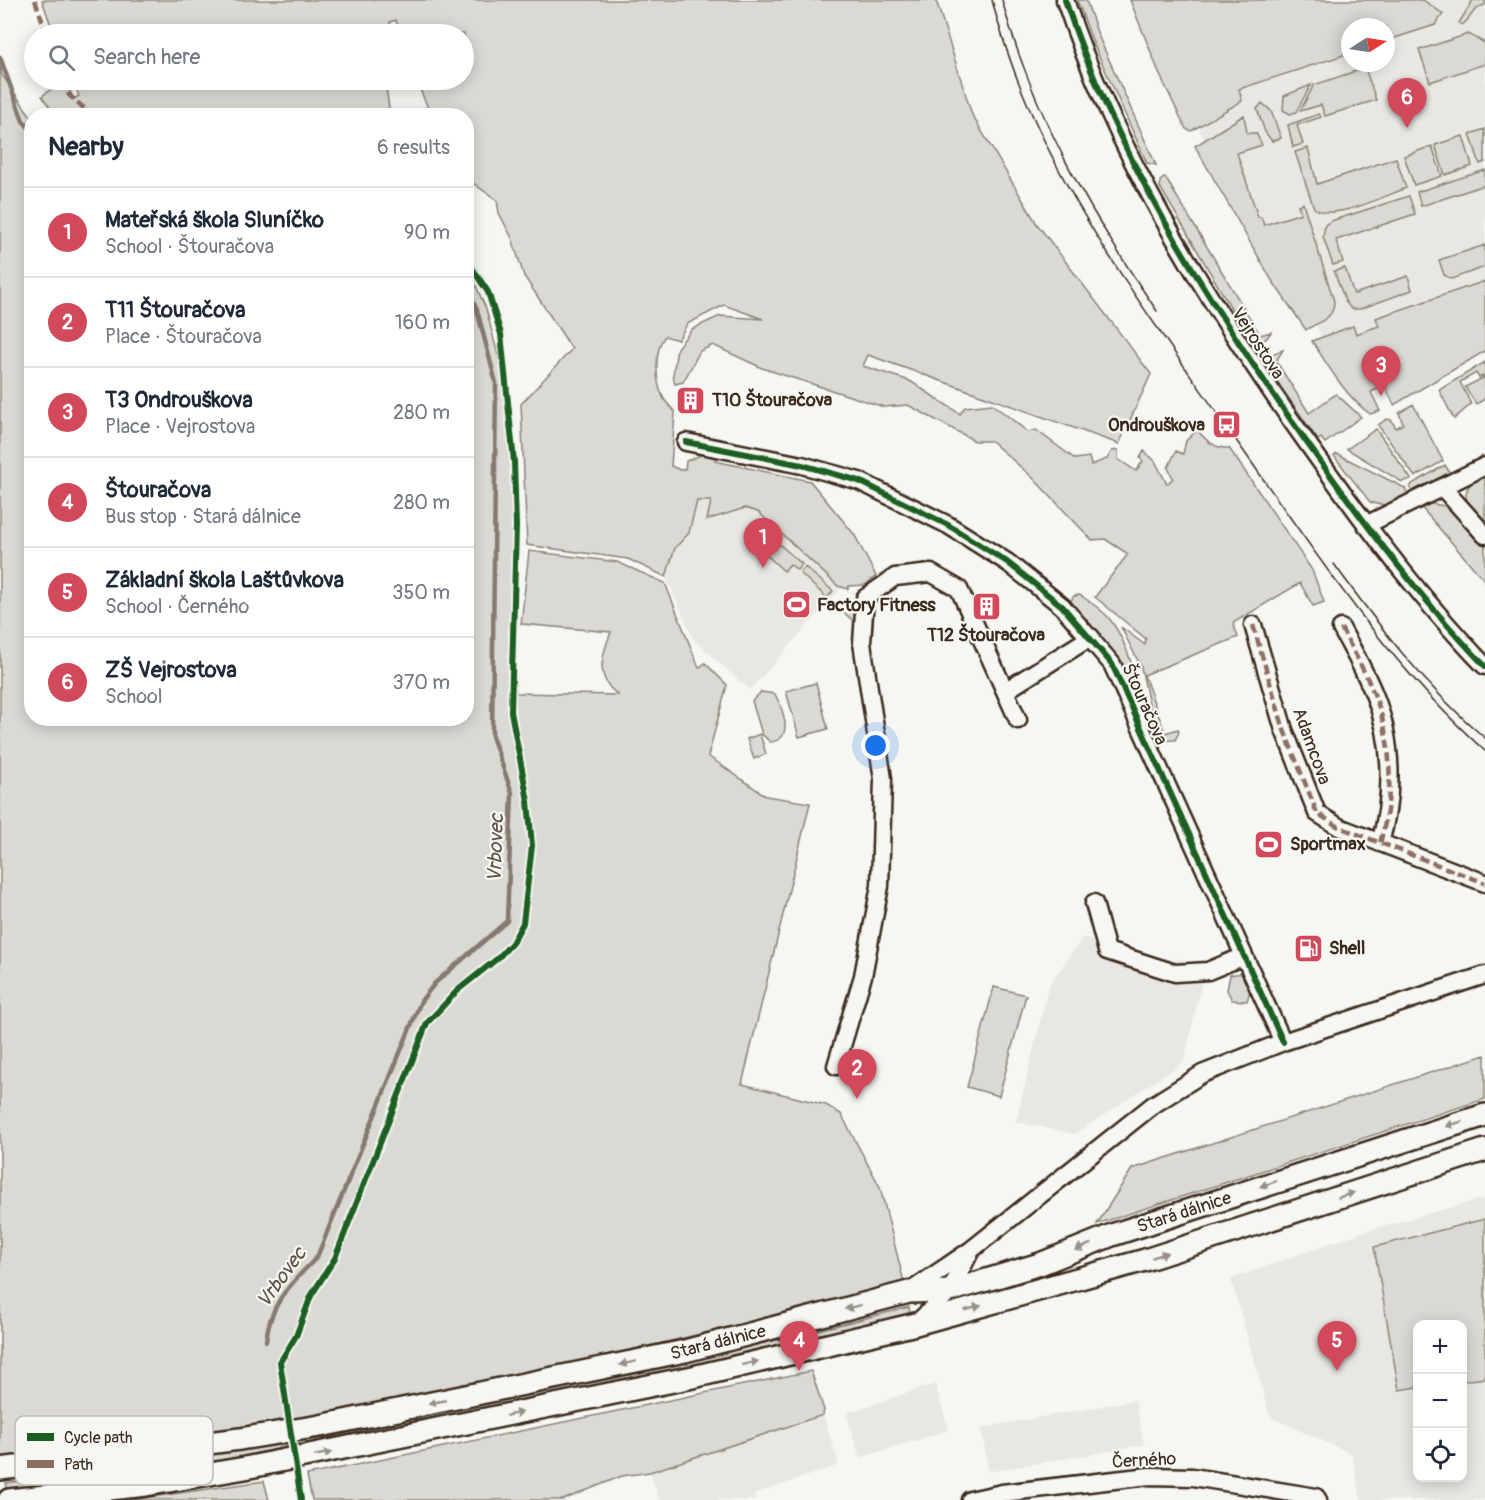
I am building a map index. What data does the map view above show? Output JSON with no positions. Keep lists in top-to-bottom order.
{
  "streets": {
    "main road": ["Stará dálnice"],
    "street": [
      "Vejrostova",
      "Štouračova",
      "Adamcova",
      "Černého"
    ]
  },
  "water": ["Vrbovec"],
  "places": {
    "building": ["T10 Štouračova", "T12 Štouračova"],
    "bus stop": ["Ondrouškova"],
    "sports": ["Factory Fitness", "Sportmax"],
    "fuel station": ["Shell"]
  },
  "legend": ["Cycle path", "Path"],
  "north": "right",
  "page": {
    "search": "Search here",
    "pins": [
      "6",
      "3",
      "1",
      "2",
      "4",
      "5"
    ],
    "heading": ["Nearby", "6 results"],
    "list": [
      {
        "mark": "1",
        "name": "Mateřská škola Sluníčko",
        "note": "School · Štouračova",
        "value": "90 m"
      },
      {
        "mark": "2",
        "name": "T11 Štouračova",
        "note": "Place · Štouračova",
        "value": "160 m"
      },
      {
        "mark": "3",
        "name": "T3 Ondrouškova",
        "note": "Place · Vejrostova",
        "value": "280 m"
      },
      {
        "mark": "4",
        "name": "Štouračova",
        "note": "Bus stop · Stará dálnice",
        "value": "280 m"
      },
      {
        "mark": "5",
        "name": "Základní škola Laštůvkova",
        "note": "School · Černého",
        "value": "350 m"
      },
      {
        "mark": "6",
        "name": "ZŠ Vejrostova",
        "note": "School",
        "value": "370 m"
      }
    ],
    "map_buttons": ["+", "−"]
  }
}
